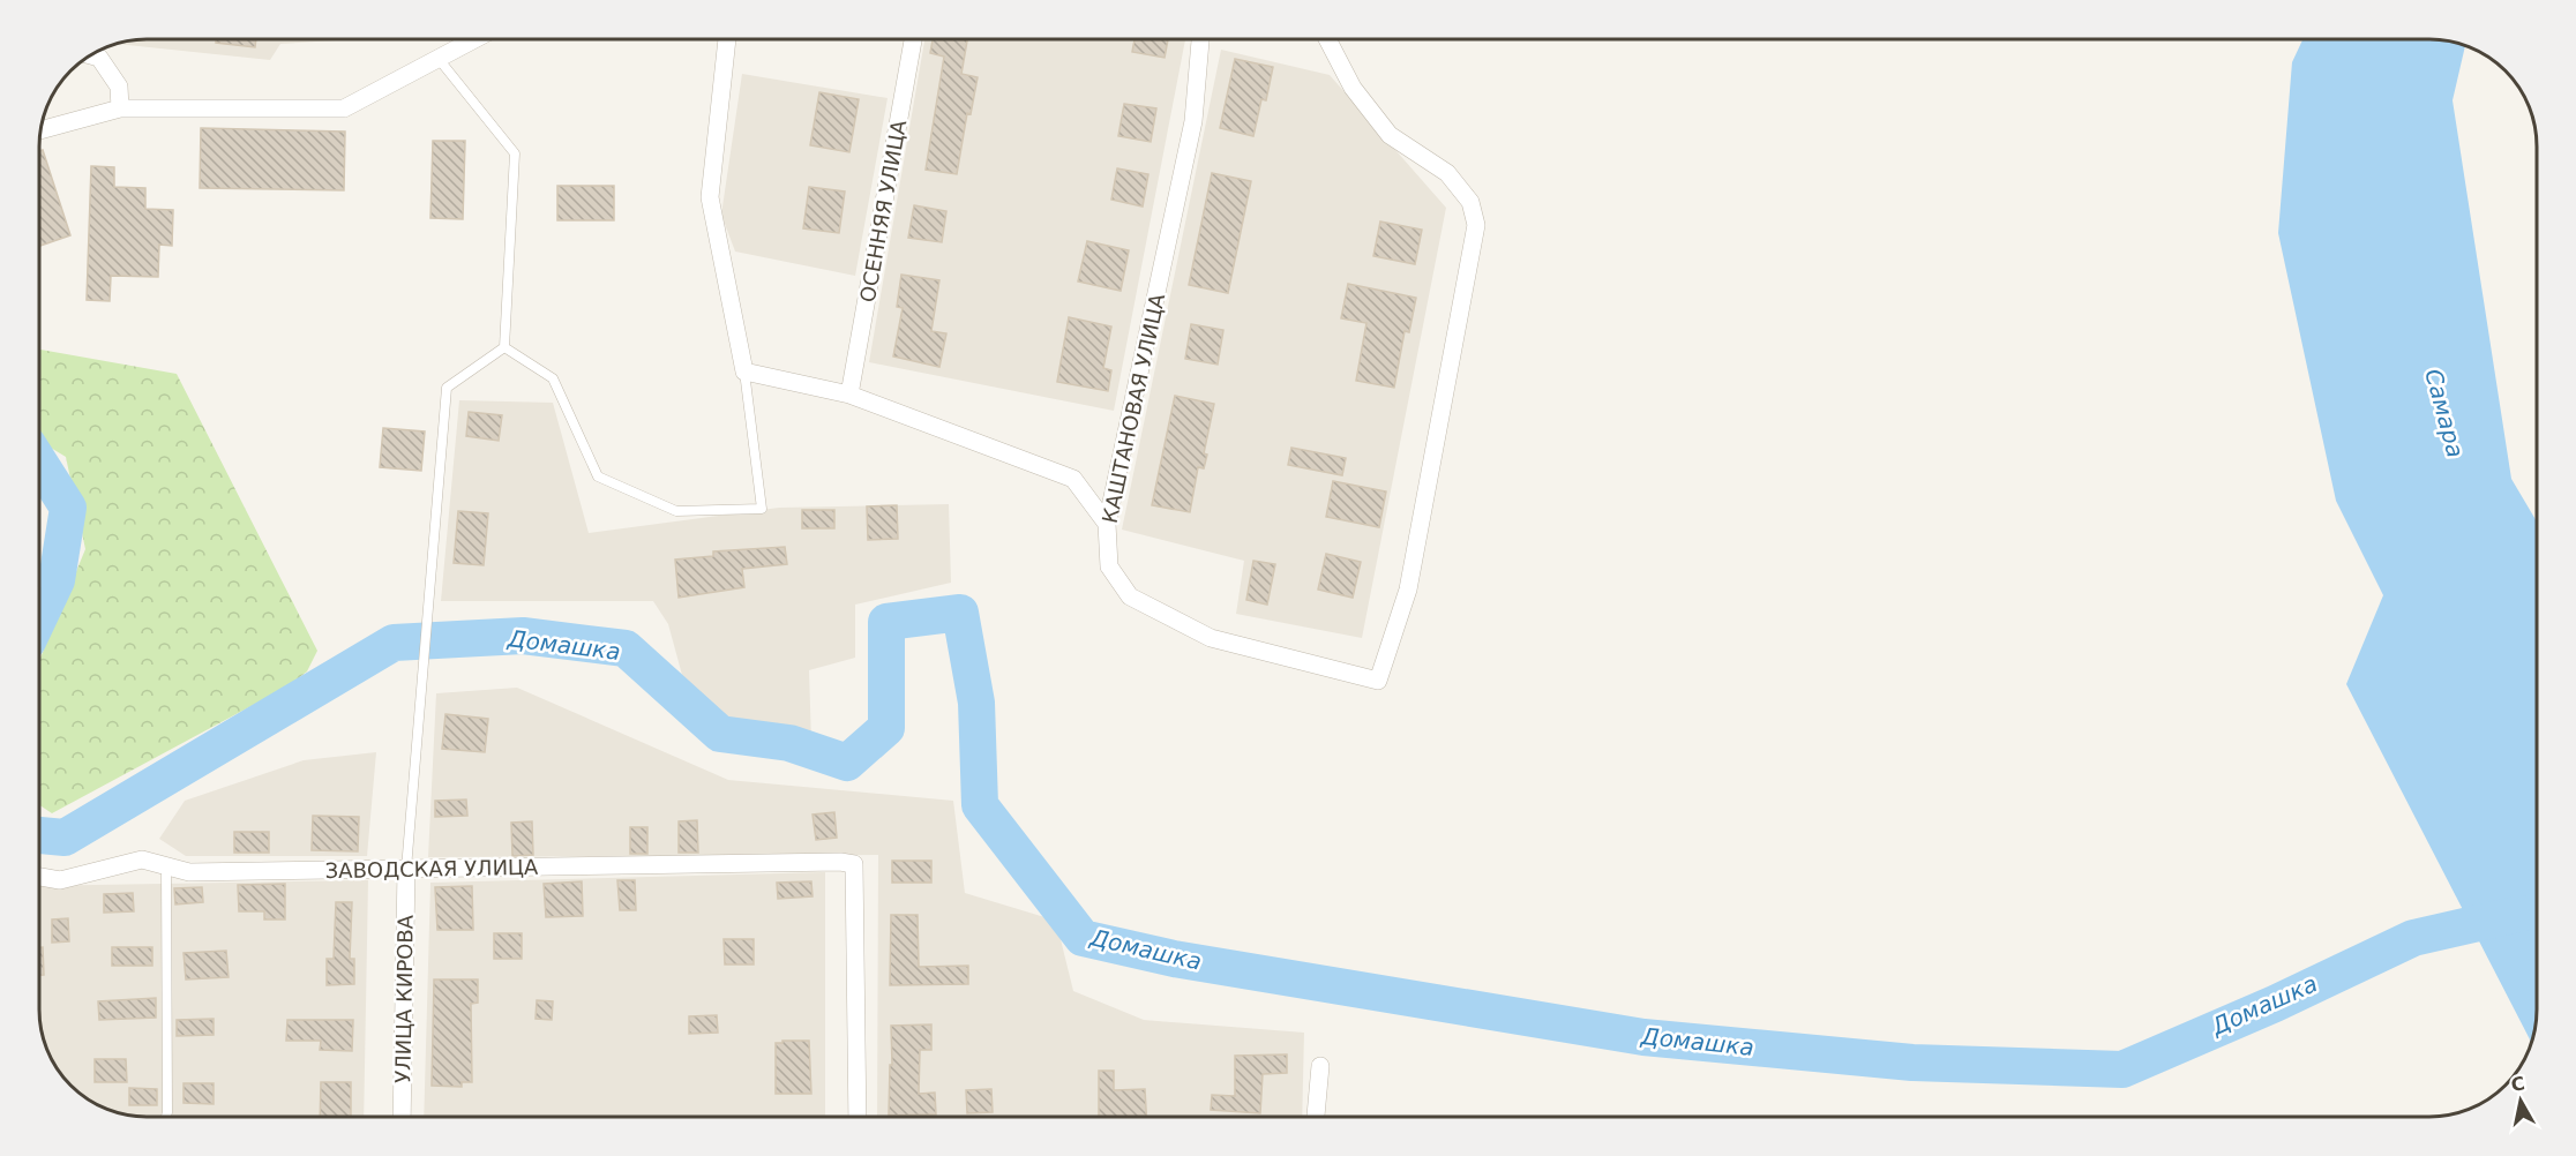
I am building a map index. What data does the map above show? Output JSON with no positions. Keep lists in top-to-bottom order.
{
  "streets": {
    "street": [
      "ОСЕННЯЯ УЛИЦА",
      "КАШТАНОВАЯ УЛИЦА",
      "ЗАВОДСКАЯ УЛИЦА",
      "УЛИЦА КИРОВА"
    ]
  },
  "crossings": [
    ["ЗАВОДСКАЯ УЛИЦА", "УЛИЦА КИРОВА"]
  ],
  "water": ["Самара", "Домашка"],
  "north": "top"
}
